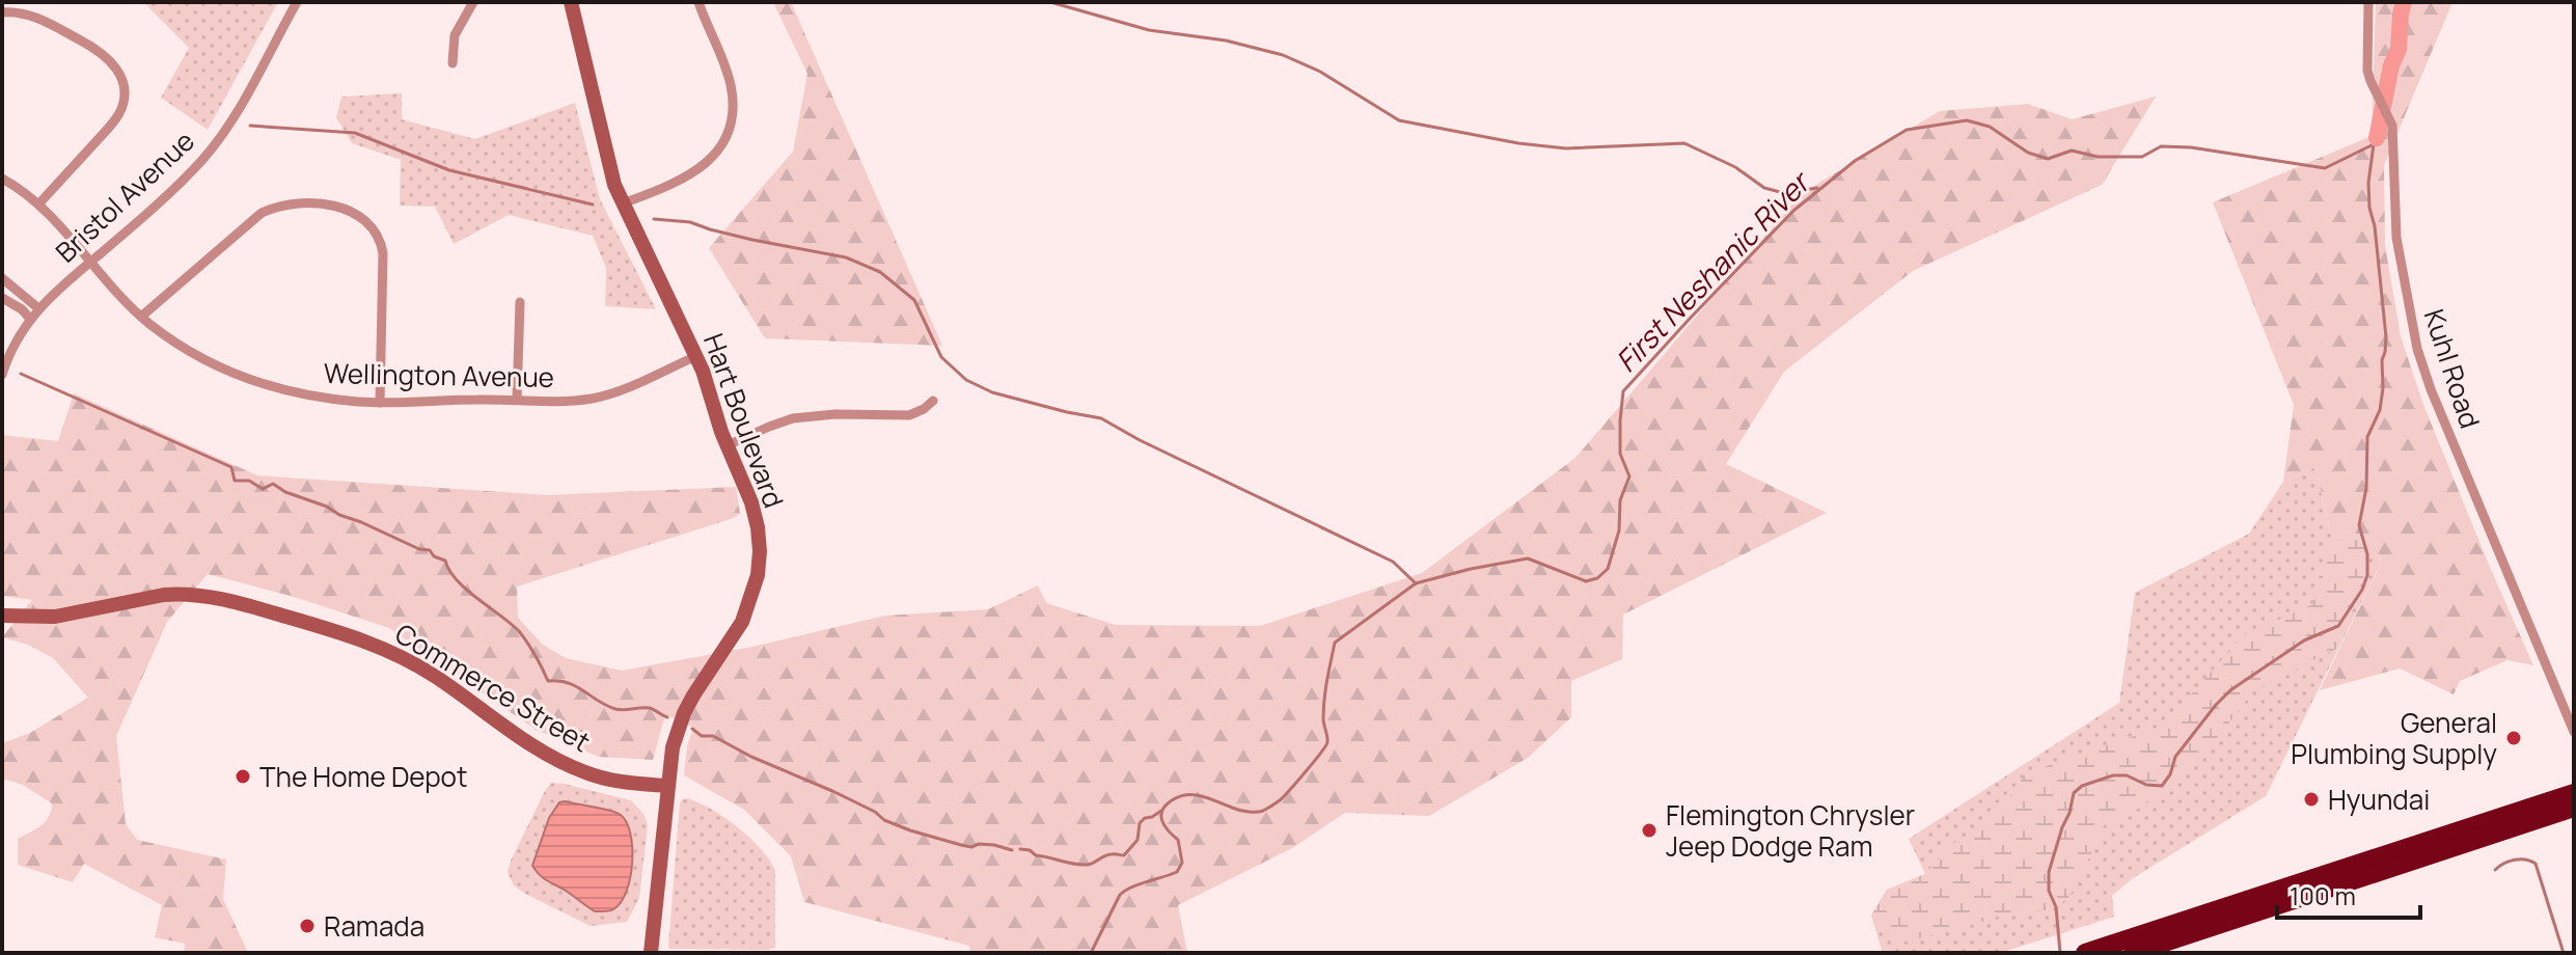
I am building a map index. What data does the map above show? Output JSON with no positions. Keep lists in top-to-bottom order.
{
  "streets": {
    "street": [
      "Bristol Avenue",
      "Kuhl Road",
      "Wellington Avenue",
      "Hart Boulevard",
      "Commerce Street"
    ]
  },
  "crossings": [
    ["Bristol Avenue", "Wellington Avenue"],
    ["Wellington Avenue", "Hart Boulevard"],
    ["Hart Boulevard", "Commerce Street"]
  ],
  "water": ["First Neshanic River"],
  "places": [
    "General Plumbing Supply",
    "The Home Depot",
    "Hyundai",
    "Flemington Chrysler Jeep Dodge Ram",
    "Ramada"
  ],
  "scale_bar": "100 m"
}
